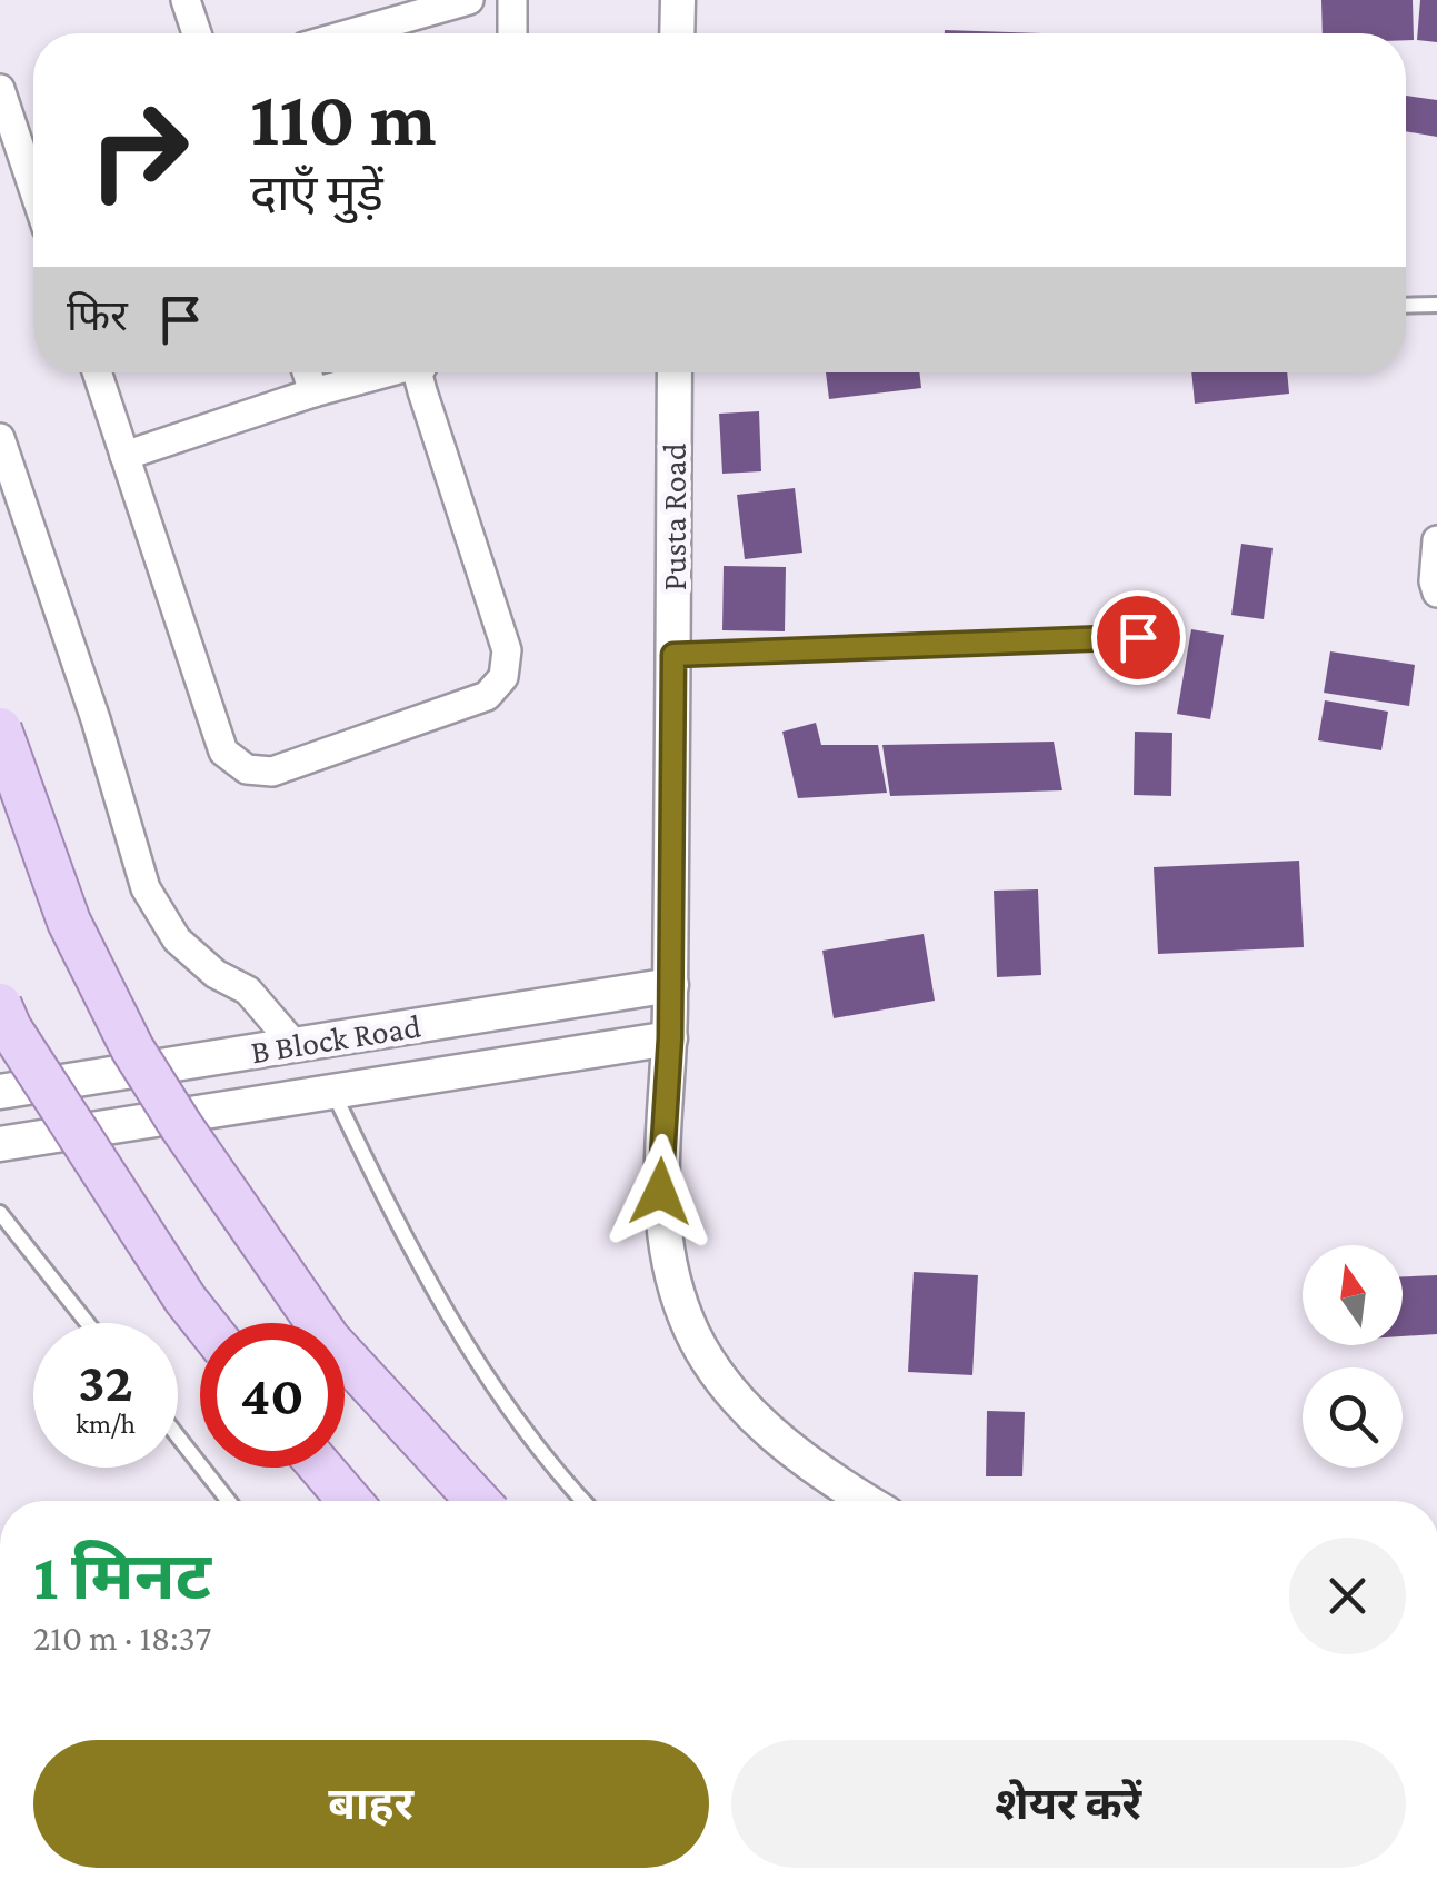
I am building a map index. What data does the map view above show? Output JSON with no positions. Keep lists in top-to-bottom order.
{
  "streets": {
    "street": ["Pusta Road", "B Block Road"]
  },
  "crossings": [
    ["Pusta Road", "B Block Road"]
  ],
  "north": "top",
  "page": {
    "turn": ["110 m", "दाएँ मुड़ें"],
    "then": "फिर",
    "speed": "32 km/h",
    "limit": "40",
    "heading": ["1 मिनट", "210 m · 18:37"],
    "buttons": ["बाहर", "शेयर करें"]
  }
}
